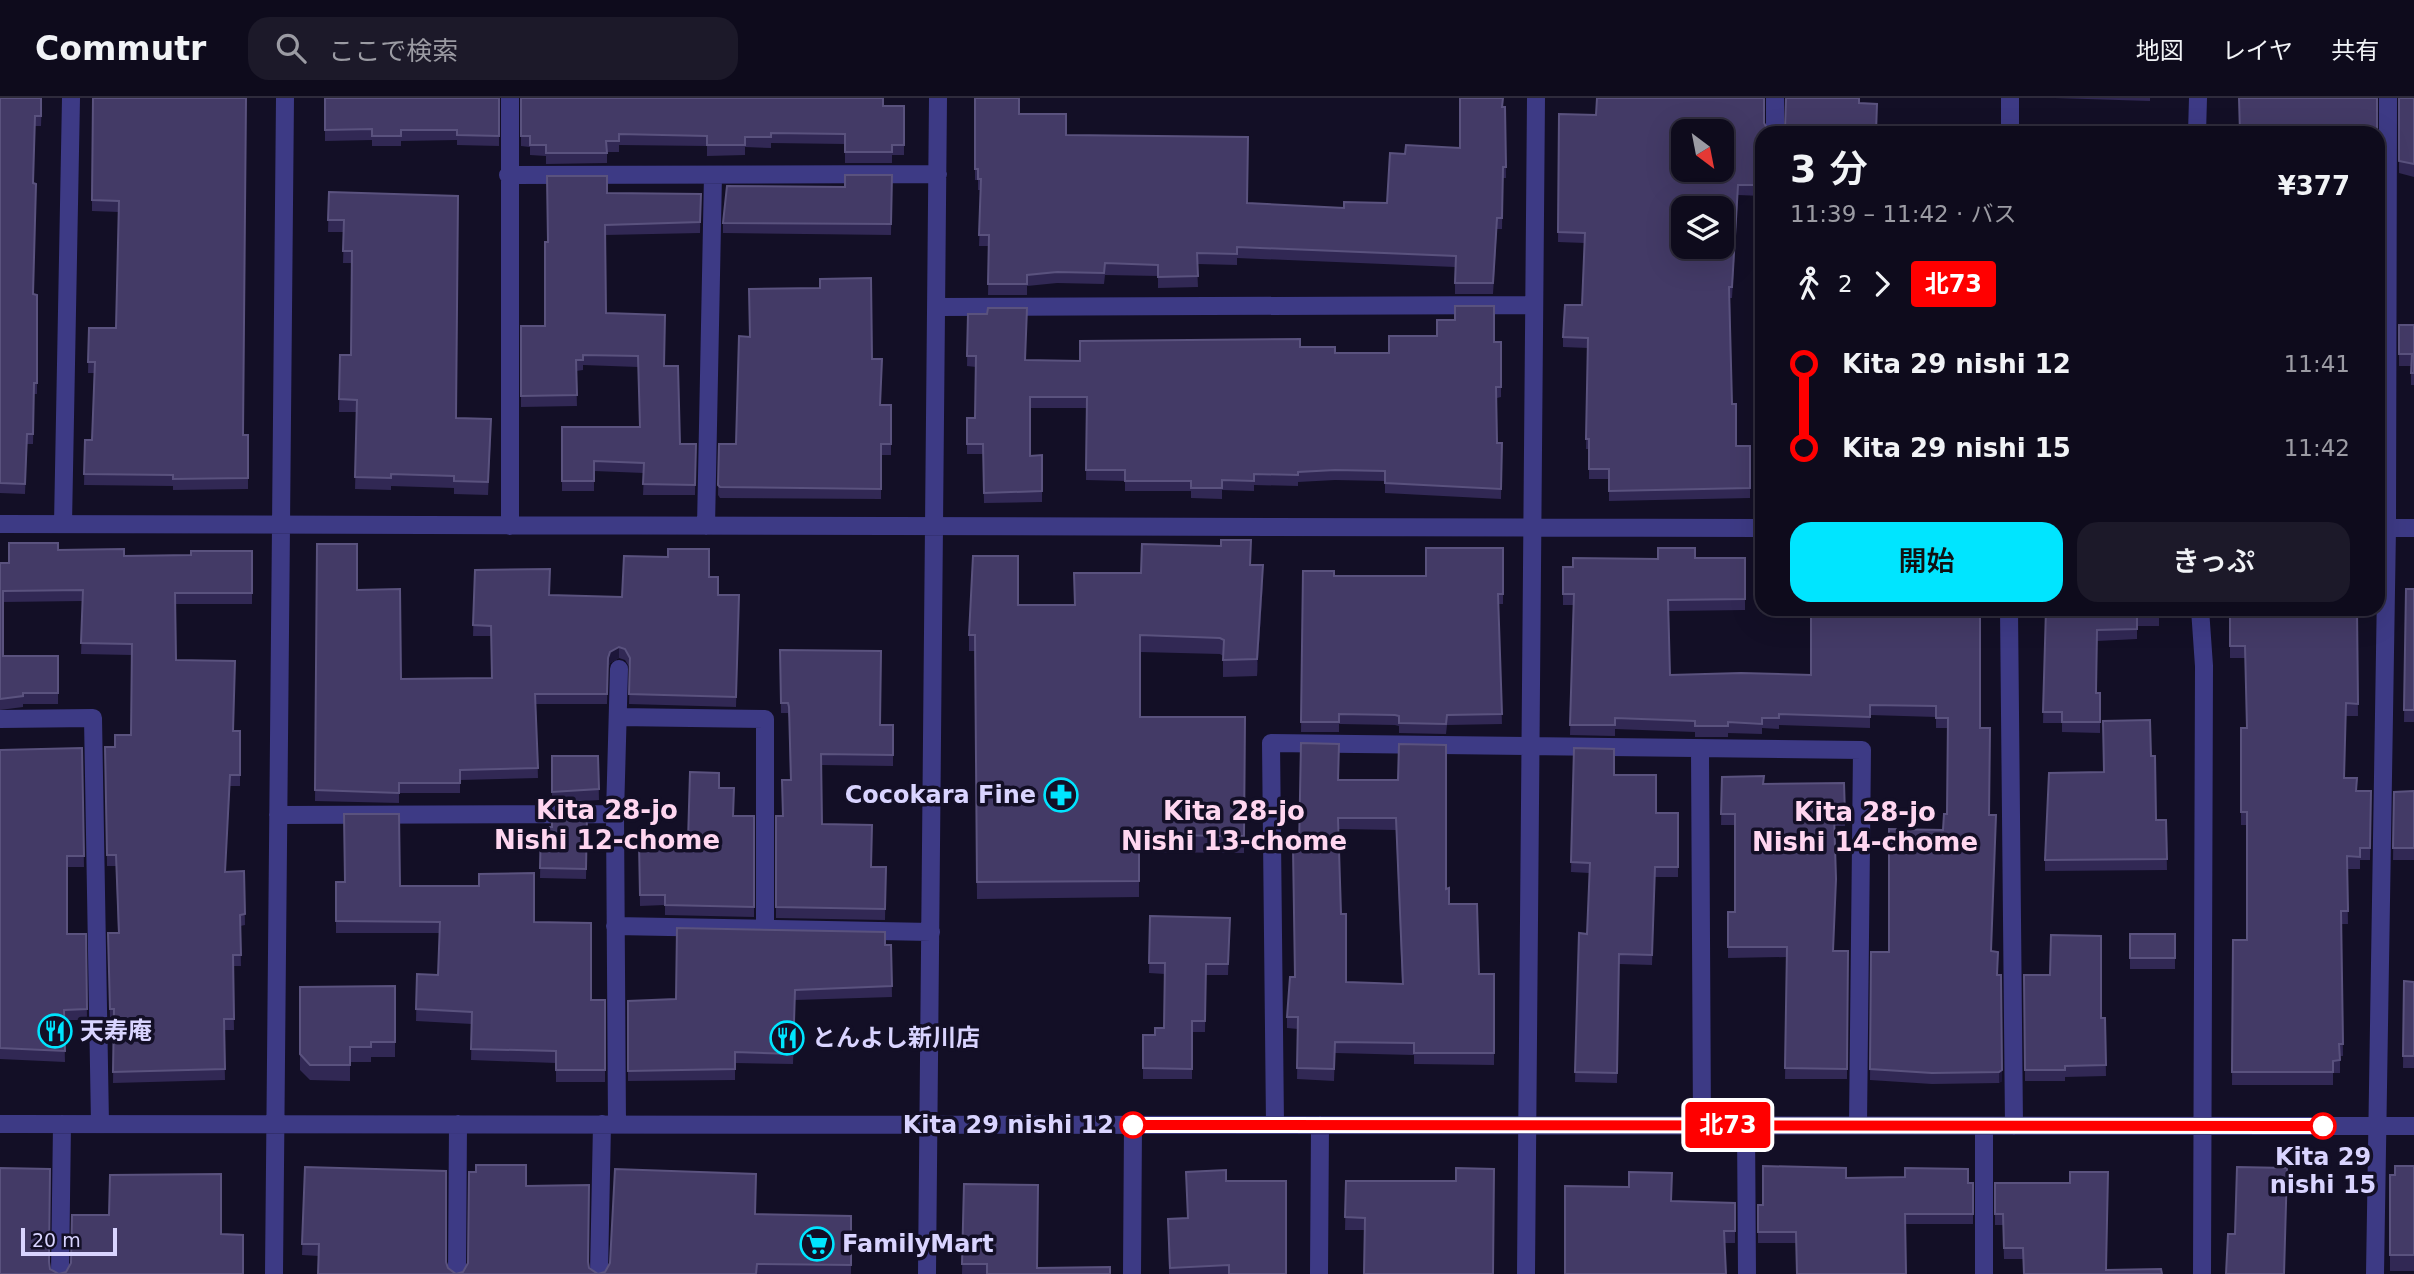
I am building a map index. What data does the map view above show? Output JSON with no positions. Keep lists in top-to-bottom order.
{
  "districts": ["Kita 28-jo Nishi 12-chome", "Kita 28-jo Nishi 13-chome", "Kita 28-jo Nishi 14-chome"],
  "places": {
    "pharmacy": ["Cocokara Fine"],
    "restaurant": ["天寿庵", "とんよし新川店"],
    "other": ["Kita 29 nishi 12", "Kita 29 nishi 15"],
    "supermarket": ["FamilyMart"]
  },
  "lines": ["bus line 北73"],
  "scale_bar": "20 m",
  "north": "bottom right",
  "page": {
    "header": "Commutr",
    "search": "ここで検索",
    "nav": ["地図", "レイヤ", "共有"],
    "on_map": "北73",
    "heading": ["3 分", "11:39 – 11:42 · バス", "¥377"],
    "legs": ["2", "北73"],
    "list": [
      {
        "name": "Kita 29 nishi 12",
        "value": "11:41"
      },
      {
        "name": "Kita 29 nishi 15",
        "value": "11:42"
      }
    ],
    "buttons": ["開始", "きっぷ"],
    "scale": "20 m"
  }
}
